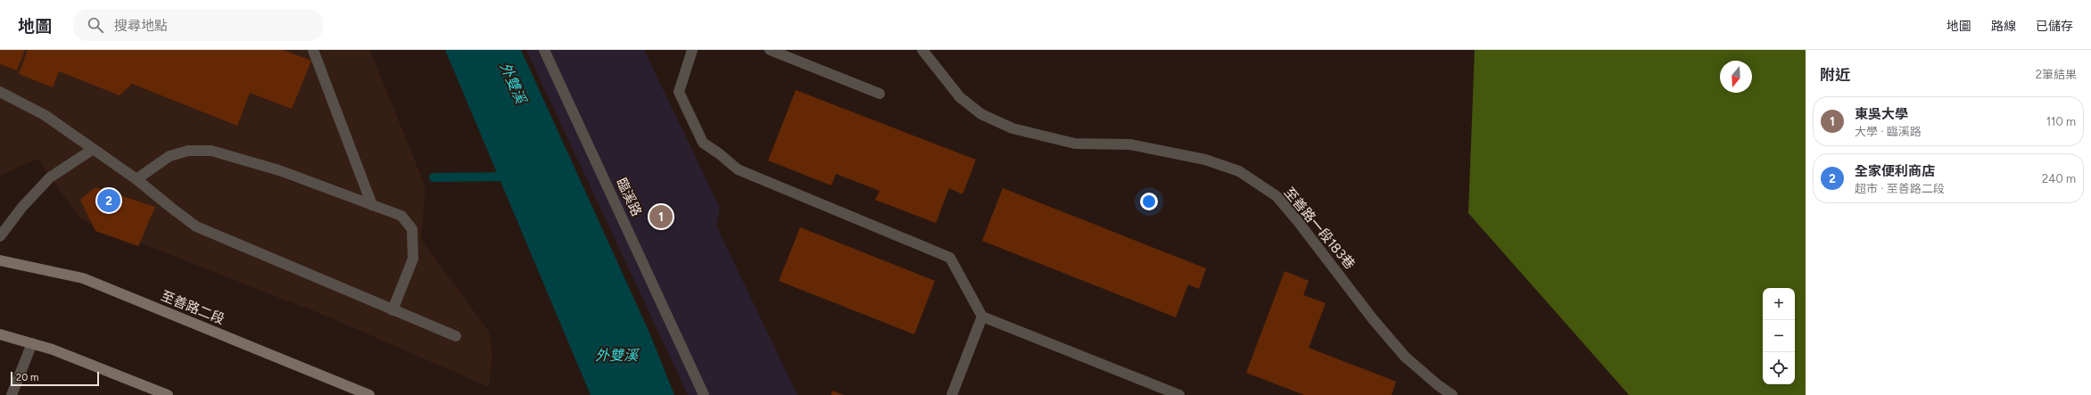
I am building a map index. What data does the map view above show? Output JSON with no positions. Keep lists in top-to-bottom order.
{
  "streets": {
    "main road": ["至善路二段"],
    "street": ["臨溪路", "至善路一段183巷"]
  },
  "water": ["外雙溪"],
  "scale_bar": "20 m",
  "north": "bottom",
  "page": {
    "header": "地圖",
    "search": "搜尋地點",
    "nav": ["地圖", "路線", "已儲存"],
    "heading": ["附近", "2筆結果"],
    "list": [
      {
        "mark": "1",
        "name": "東吳大學",
        "note": "大學 · 臨溪路",
        "value": "110 m"
      },
      {
        "mark": "2",
        "name": "全家便利商店",
        "note": "超市 · 至善路二段",
        "value": "240 m"
      }
    ],
    "pins": ["2", "1"],
    "map_buttons": ["+", "−"],
    "scale": "20 m"
  }
}
